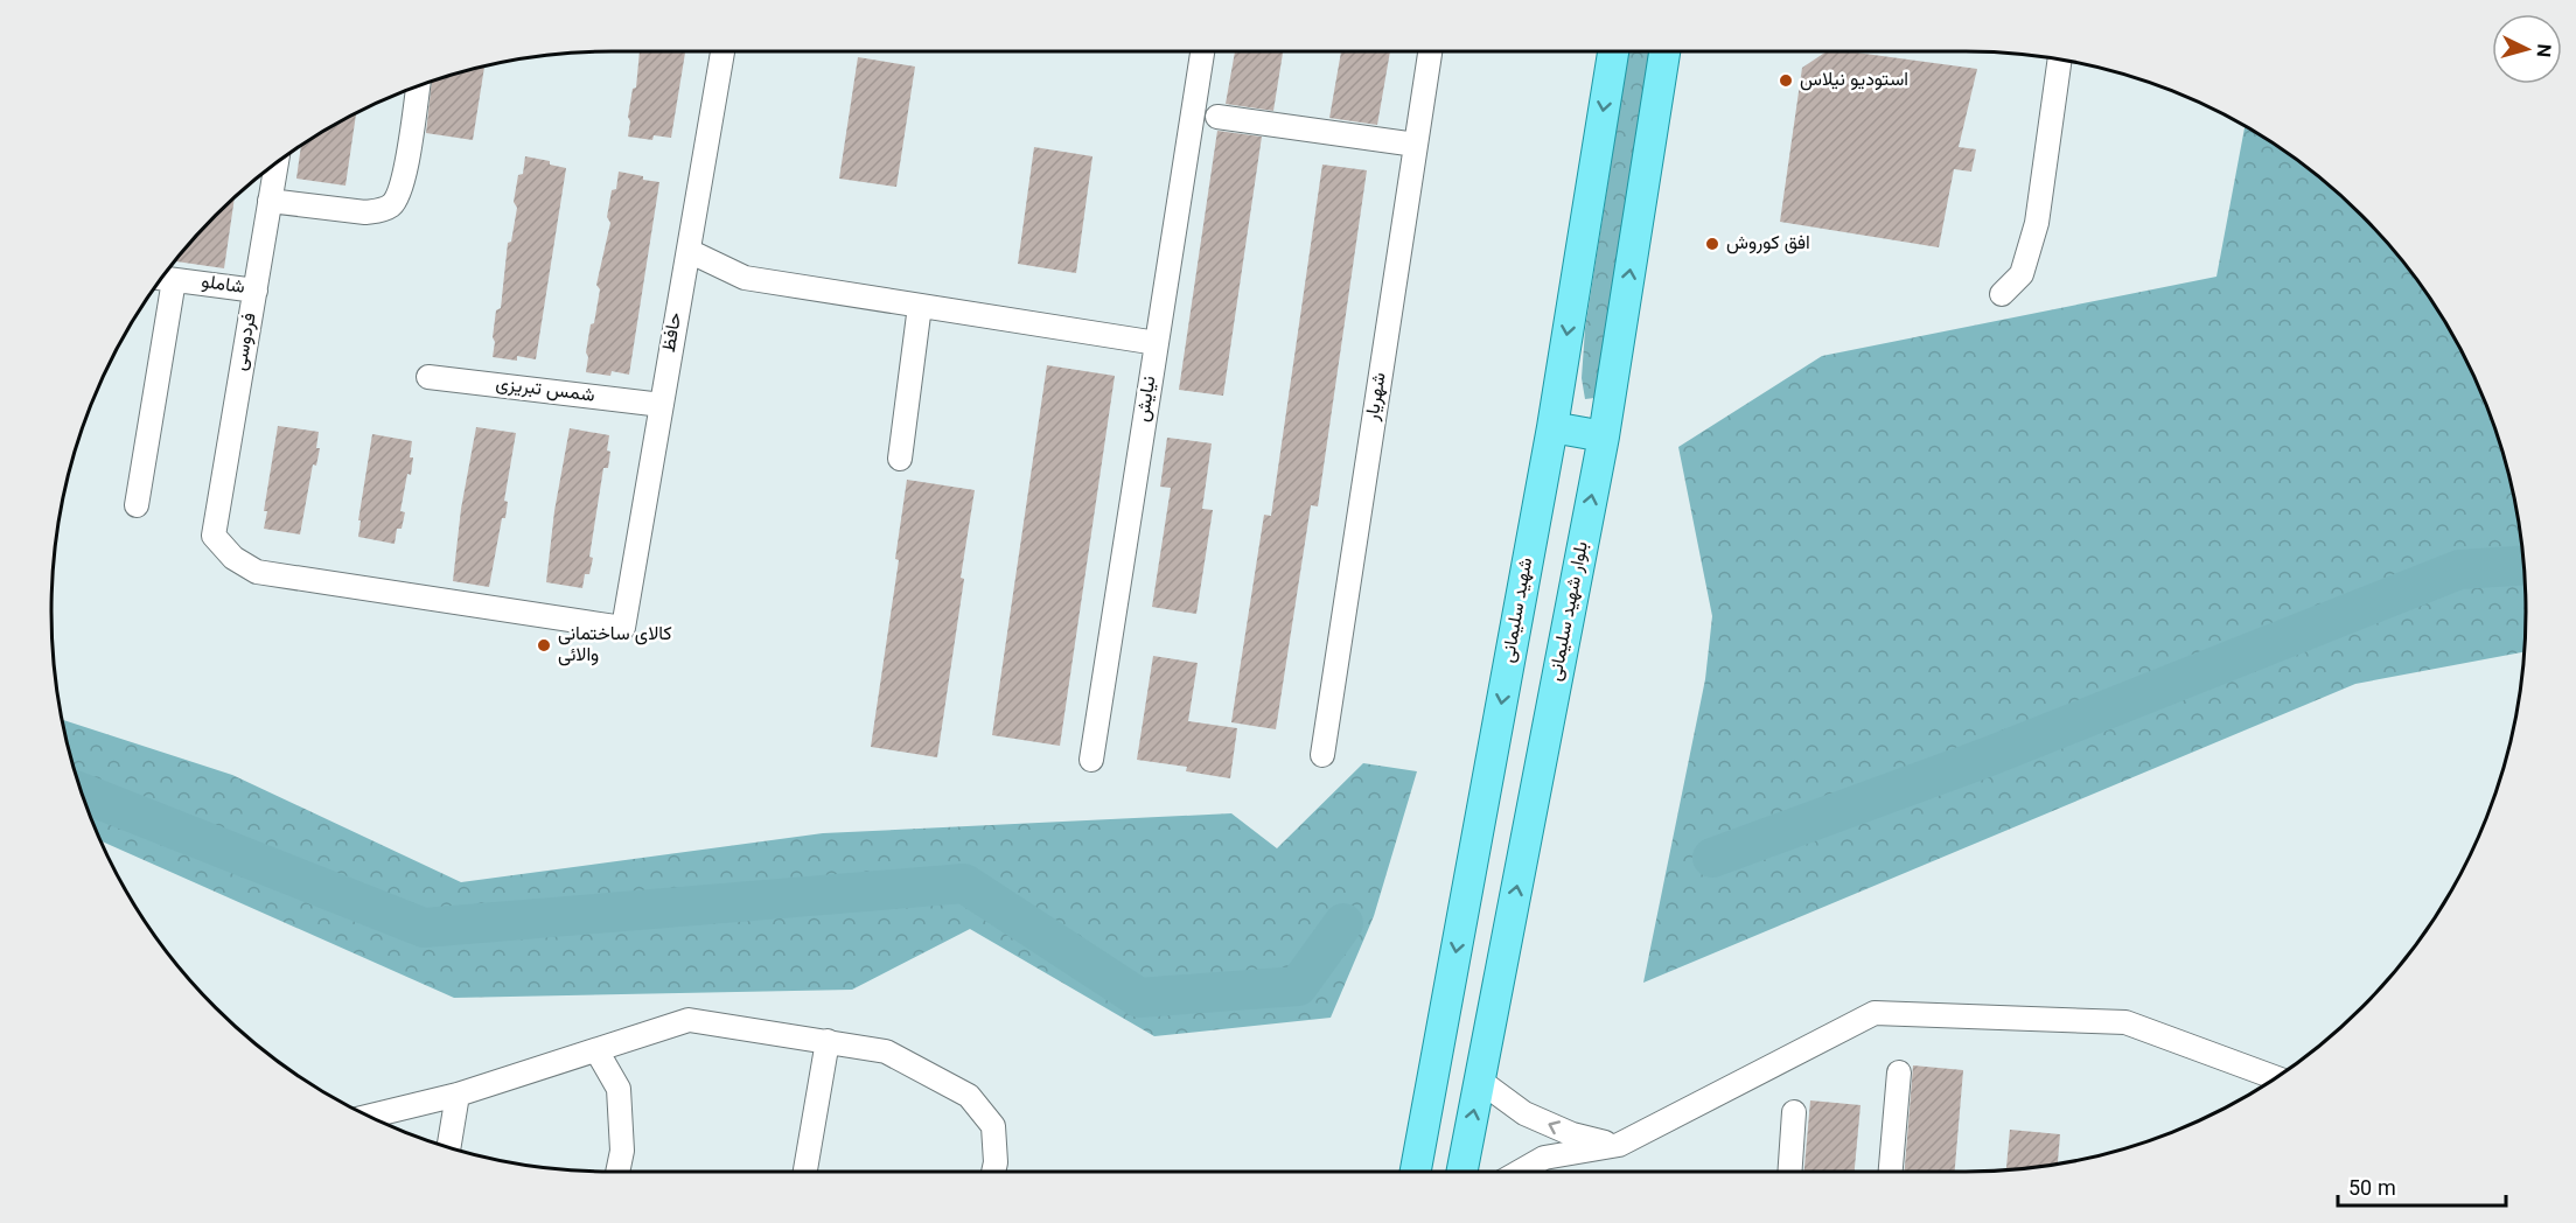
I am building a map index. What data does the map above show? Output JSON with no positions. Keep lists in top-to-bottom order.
{
  "streets": {
    "main road": ["شهید سلیمانی", "بلوار شهید سلیمانی"],
    "street": [
      "شاملو",
      "حافظ",
      "فردوسی",
      "شمس تبریزی",
      "شهریار",
      "نیایش"
    ]
  },
  "crossings": [
    ["شاملو", "فردوسی"],
    ["حافظ", "فردوسی"],
    ["حافظ", "شمس تبریزی"]
  ],
  "one_way": ["شهید سلیمانی", "بلوار شهید سلیمانی"],
  "places": ["استودیو نیلاس", "افق کوروش", "کالای ساختمانی والائی"],
  "scale_bar": "50 m",
  "north": "right"
}
